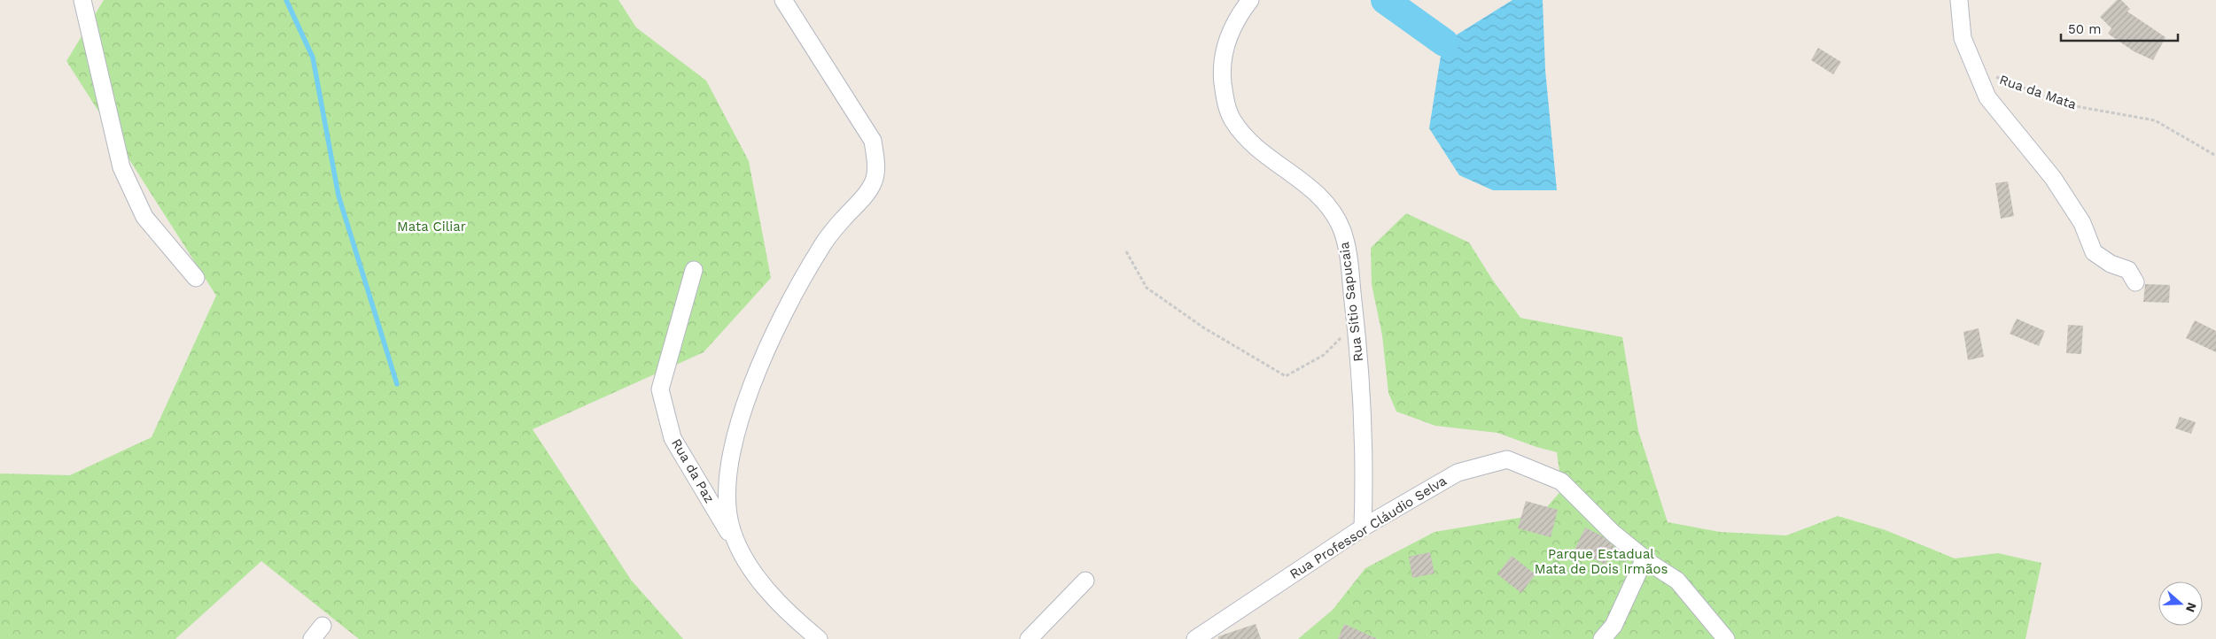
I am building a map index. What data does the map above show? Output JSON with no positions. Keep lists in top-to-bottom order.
{
  "streets": {
    "street": ["Rua Sítio Sapucaia", "Rua da Paz", "Rua Professor Cláudio Selva"],
    "path": ["Rua da Mata"]
  },
  "crossings": [
    ["Rua Sítio Sapucaia", "Rua Professor Cláudio Selva"]
  ],
  "parks": ["Mata Ciliar", "Parque Estadual Mata de Dois Irmãos"],
  "scale_bar": "50 m",
  "north": "right"
}
